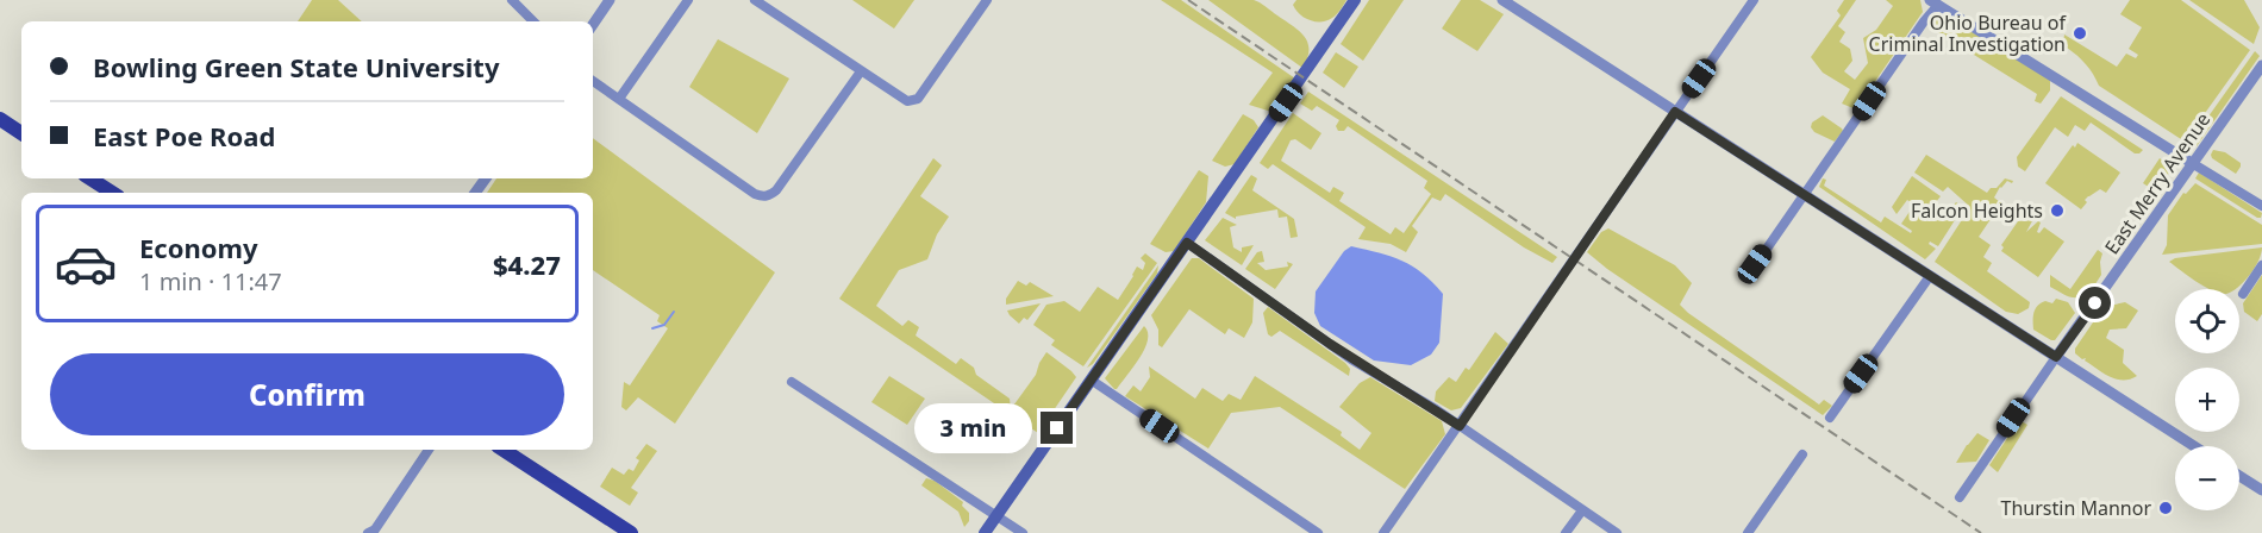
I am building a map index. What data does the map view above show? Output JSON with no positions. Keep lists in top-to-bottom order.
{
  "streets": {
    "street": ["East Merry Avenue"]
  },
  "places": ["Ohio Bureau of Criminal Investigation", "Falcon Heights", "Thurstin Mannor"],
  "page": {
    "banner": ["Bowling Green State University", "East Poe Road"],
    "list": [
      {
        "name": "Economy",
        "note": "1 min · 11:47",
        "value": "$4.27"
      }
    ],
    "map_buttons": ["+", "−"],
    "buttons": "Confirm",
    "bubble": "3 min"
  }
}
